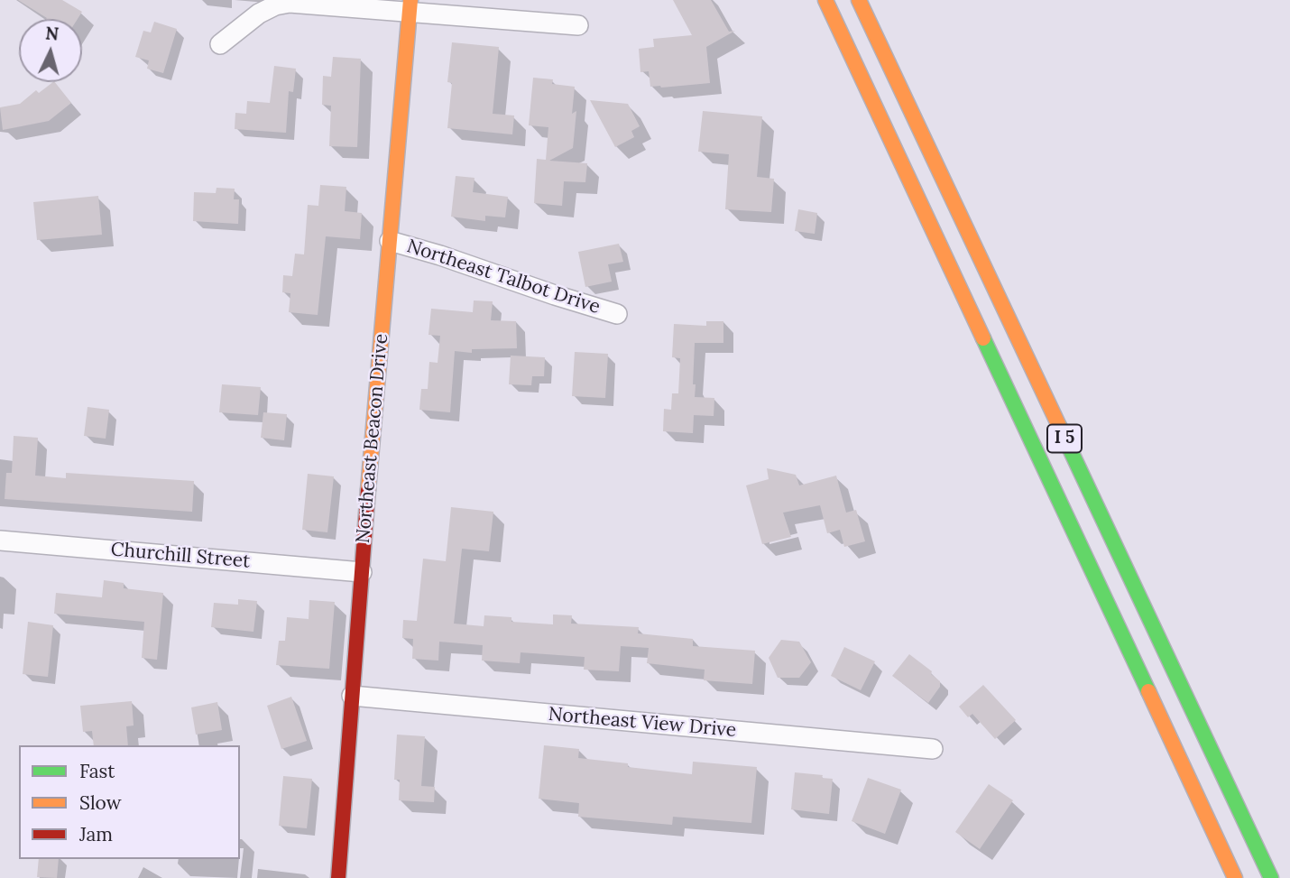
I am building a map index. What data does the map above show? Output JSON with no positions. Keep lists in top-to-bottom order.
{
  "streets": {
    "main road": ["Northeast Beacon Drive", "I 5"],
    "street": ["Northeast Talbot Drive", "Churchill Street", "Northeast View Drive"]
  },
  "crossings": [
    ["Northeast Talbot Drive", "Northeast Beacon Drive"],
    ["Northeast Beacon Drive", "Churchill Street"],
    ["Northeast Beacon Drive", "Northeast View Drive"]
  ],
  "legend": ["Fast", "Slow", "Jam"],
  "north": "top"
}
